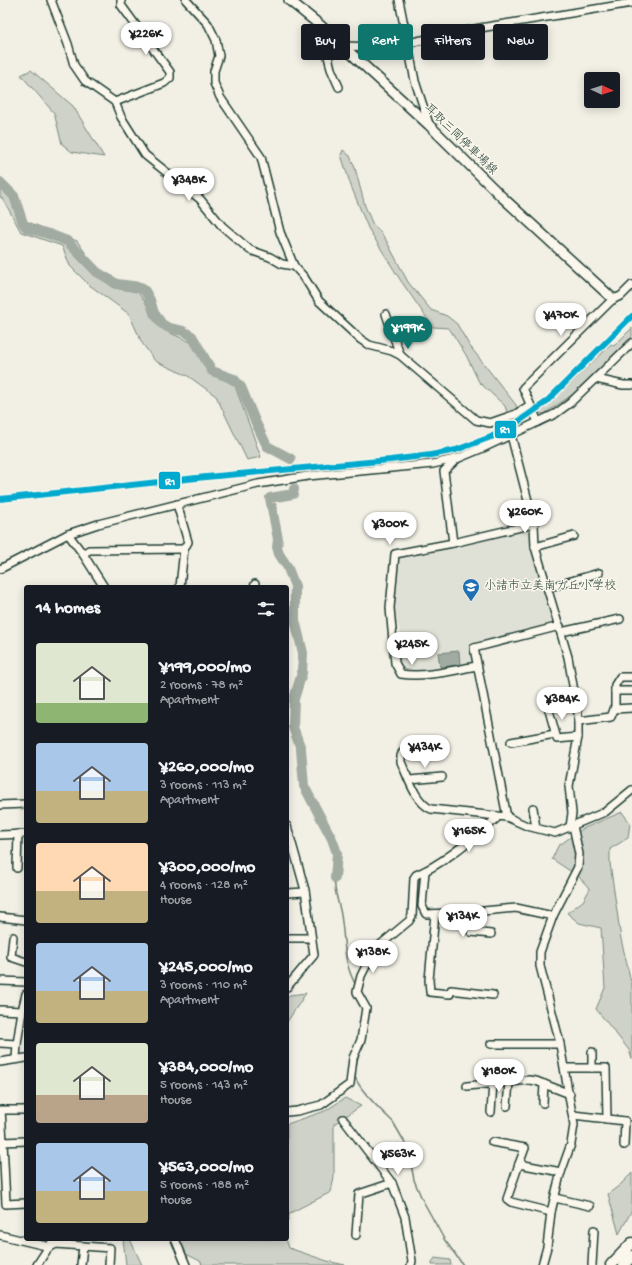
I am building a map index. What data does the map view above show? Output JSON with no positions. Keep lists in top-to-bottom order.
{
  "streets": {
    "main road": ["耳取三岡停車場線"]
  },
  "places": {
    "school or university": ["小諸市立美南ガ丘小学校"]
  },
  "lines": ["transit line R1"],
  "north": "right",
  "page": {
    "price": [
      "¥226K",
      "¥348K",
      "¥470K",
      "¥199K",
      "¥260K",
      "¥300K",
      "¥245K",
      "¥384K",
      "¥434K",
      "¥165K",
      "¥134K",
      "¥138K",
      "¥180K",
      "¥563K"
    ],
    "chip": [
      "Buy",
      "Rent",
      "Filters",
      "New"
    ],
    "heading": "14 homes",
    "list": [
      {
        "name": "¥199,000/mo",
        "note": "2 rooms · 78 m² · Apartment"
      },
      {
        "name": "¥260,000/mo",
        "note": "3 rooms · 113 m² · Apartment"
      },
      {
        "name": "¥300,000/mo",
        "note": "4 rooms · 128 m² · House"
      },
      {
        "name": "¥245,000/mo",
        "note": "3 rooms · 110 m² · Apartment"
      },
      {
        "name": "¥384,000/mo",
        "note": "5 rooms · 143 m² · House"
      },
      {
        "name": "¥563,000/mo",
        "note": "5 rooms · 188 m² · House"
      }
    ]
  }
}
